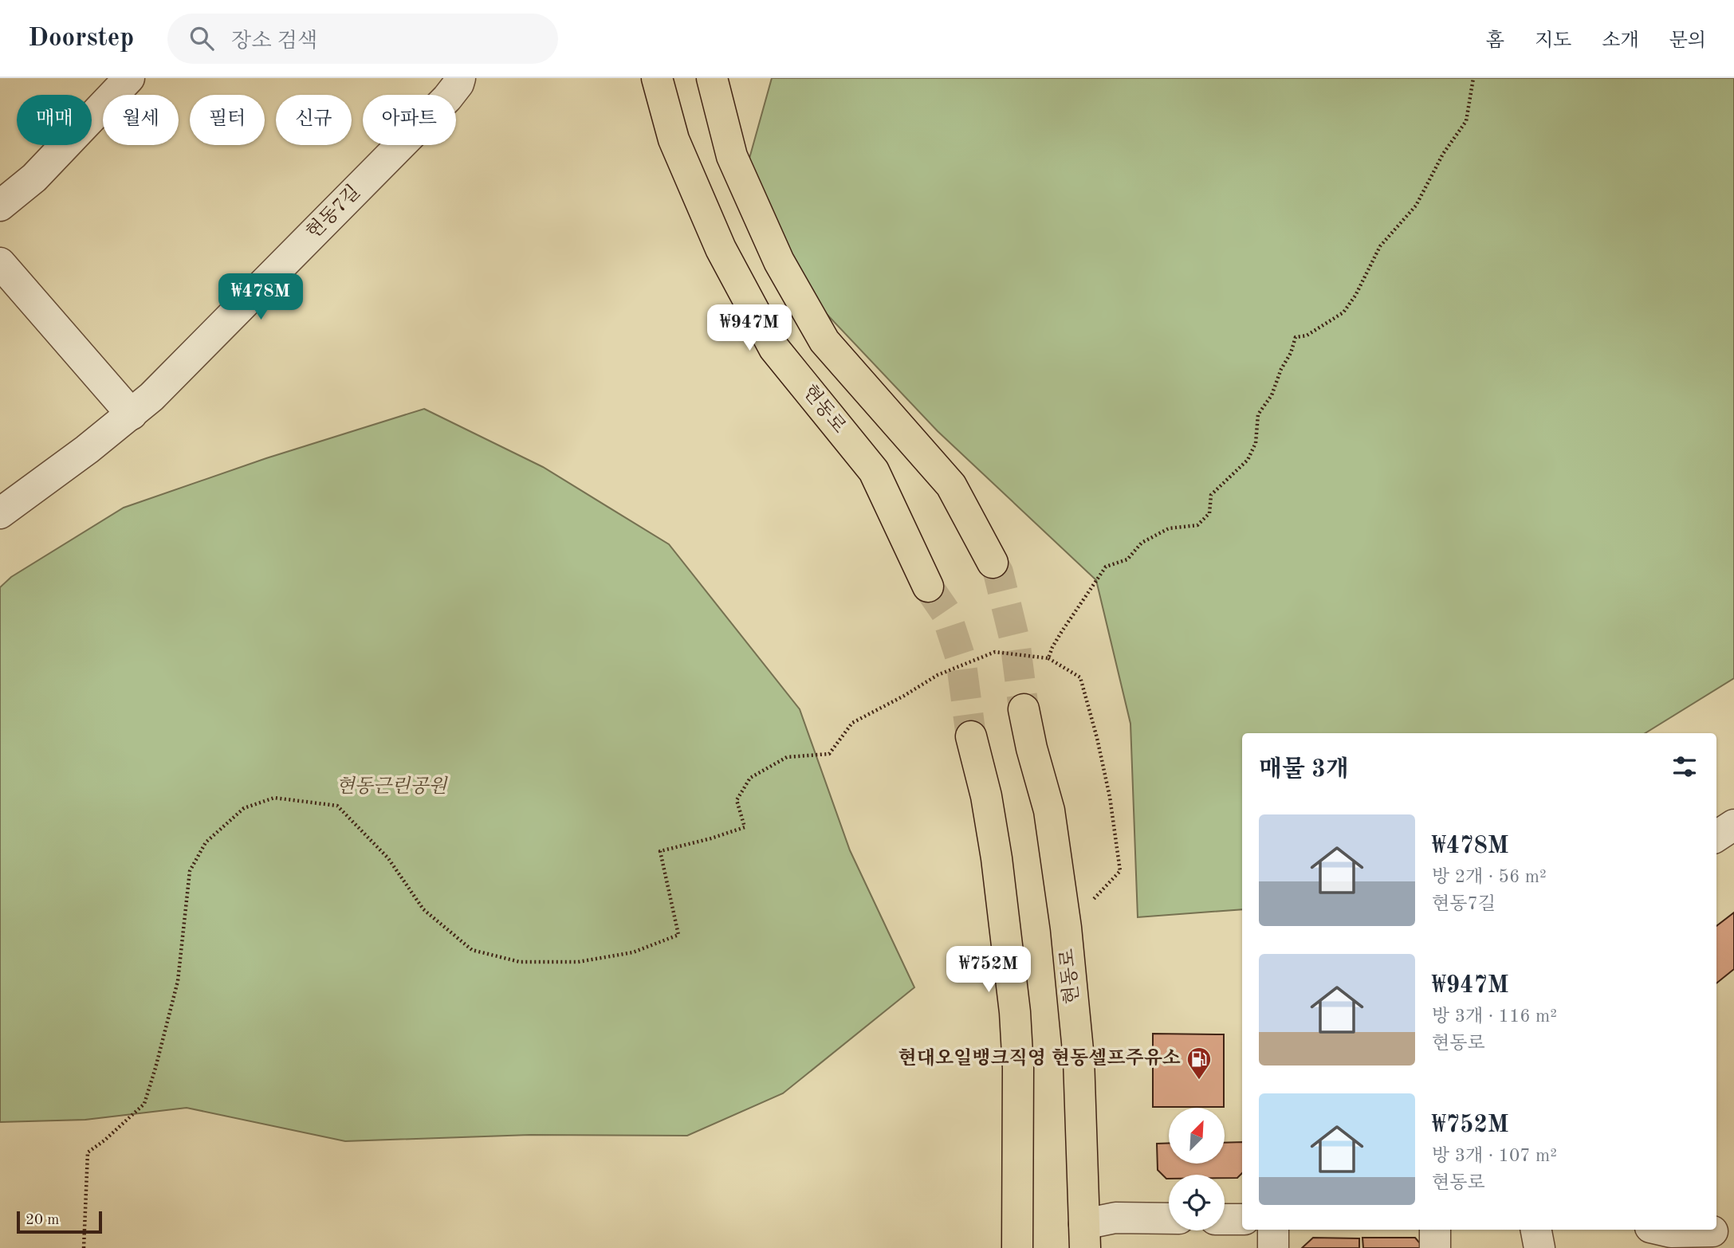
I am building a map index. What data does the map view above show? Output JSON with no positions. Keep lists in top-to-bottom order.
{
  "streets": {
    "main road": ["현동로"],
    "street": ["현동7길"]
  },
  "parks": ["현동근린공원"],
  "places": {
    "fuel station": ["현대오일뱅크직영 현동셀프주유소"]
  },
  "scale_bar": "20 m",
  "north": "top right",
  "page": {
    "header": "Doorstep",
    "search": "장소 검색",
    "nav": [
      "홈",
      "지도",
      "소개",
      "문의"
    ],
    "chip": [
      "매매",
      "월세",
      "필터",
      "신규",
      "아파트"
    ],
    "price": ["₩478M", "₩947M", "₩752M"],
    "heading": "매물 3개",
    "list": [
      {
        "name": "₩478M",
        "note": "방 2개 · 56 m² · 현동7길"
      },
      {
        "name": "₩947M",
        "note": "방 3개 · 116 m² · 현동로"
      },
      {
        "name": "₩752M",
        "note": "방 3개 · 107 m² · 현동로"
      }
    ],
    "scale": "20 m"
  }
}
